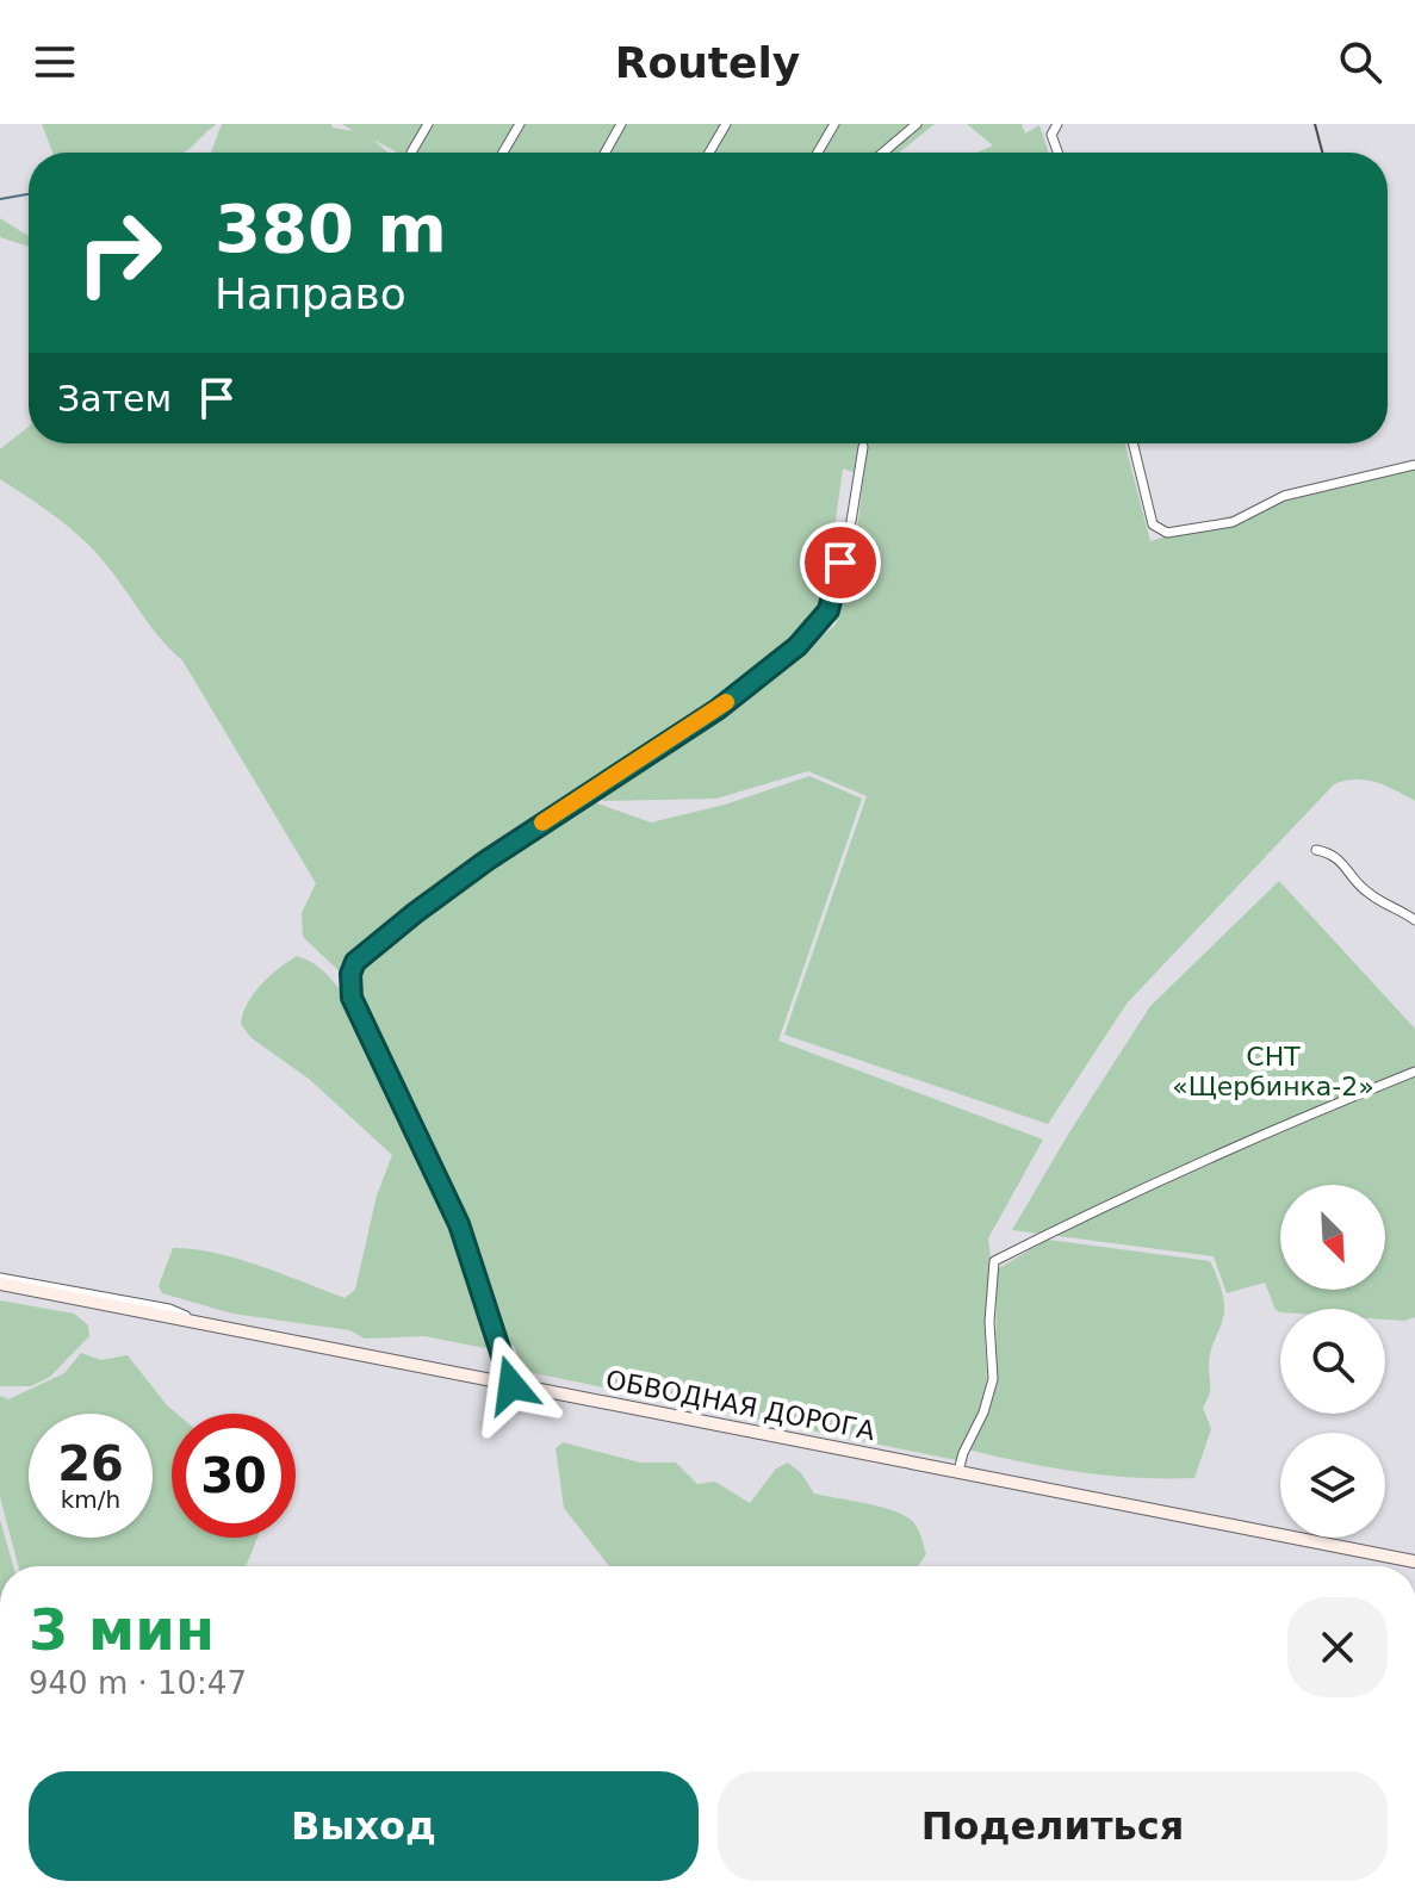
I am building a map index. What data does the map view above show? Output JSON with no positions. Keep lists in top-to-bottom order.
{
  "streets": {
    "main road": ["ОБВОДНАЯ ДОРОГА"]
  },
  "parks": ["СНТ «Щербинка-2»"],
  "north": "bottom right",
  "page": {
    "header": "Routely",
    "turn": ["380 m", "Направо"],
    "then": "Затем",
    "speed": "26 km/h",
    "limit": "30",
    "heading": ["3 мин", "940 m · 10:47"],
    "buttons": ["Выход", "Поделиться"]
  }
}
